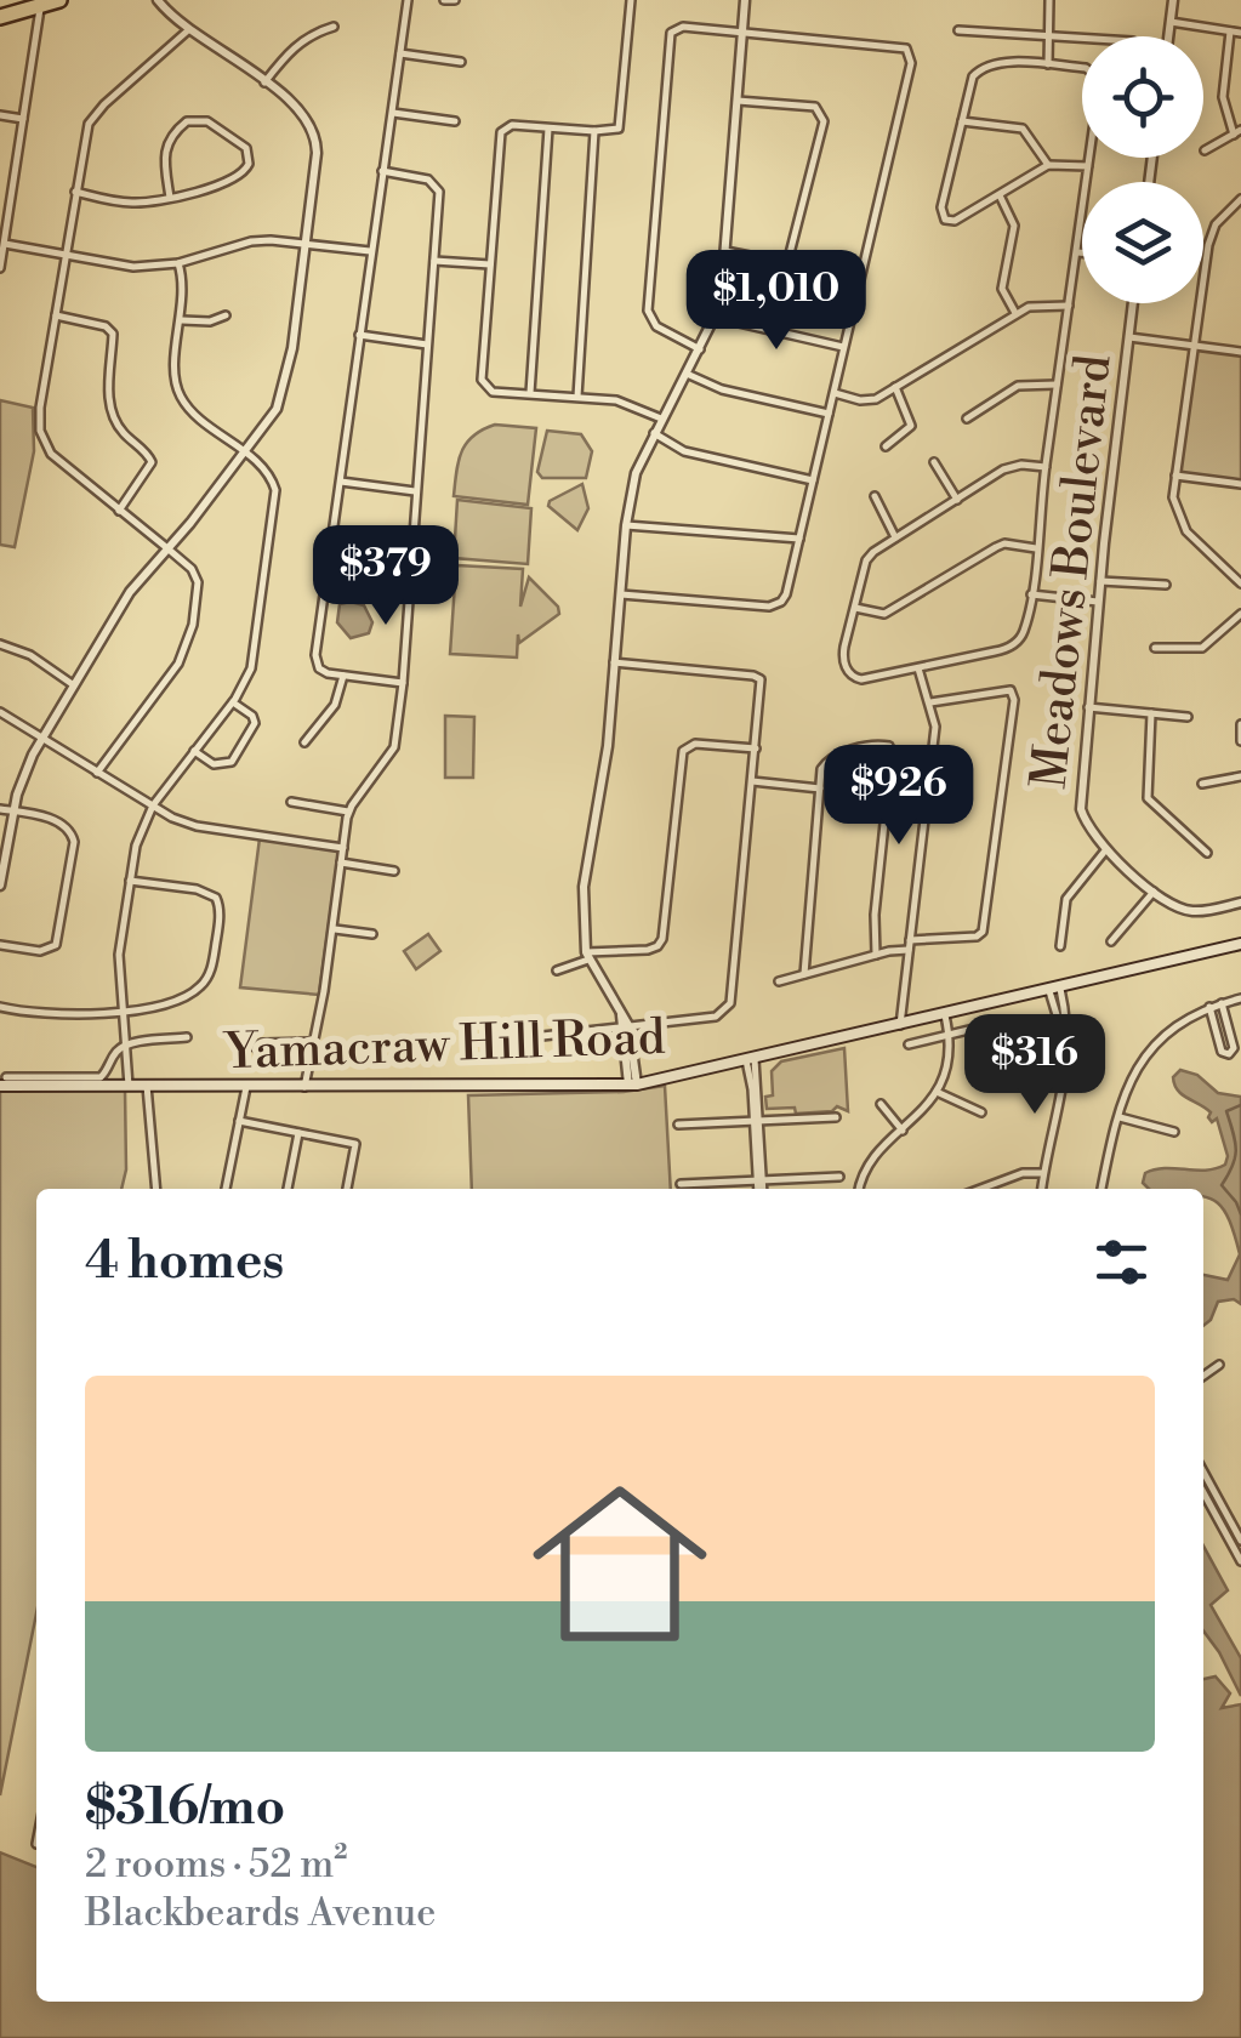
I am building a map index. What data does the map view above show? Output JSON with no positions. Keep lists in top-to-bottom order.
{
  "streets": {
    "main road": ["Yamacraw Hill Road"],
    "street": ["Meadows Boulevard"]
  },
  "page": {
    "price": [
      "$1,010",
      "$379",
      "$926",
      "$316"
    ],
    "heading": "4 homes",
    "list": [
      {
        "name": "$316/mo",
        "note": "2 rooms · 52 m² · Blackbeards Avenue"
      }
    ]
  }
}
